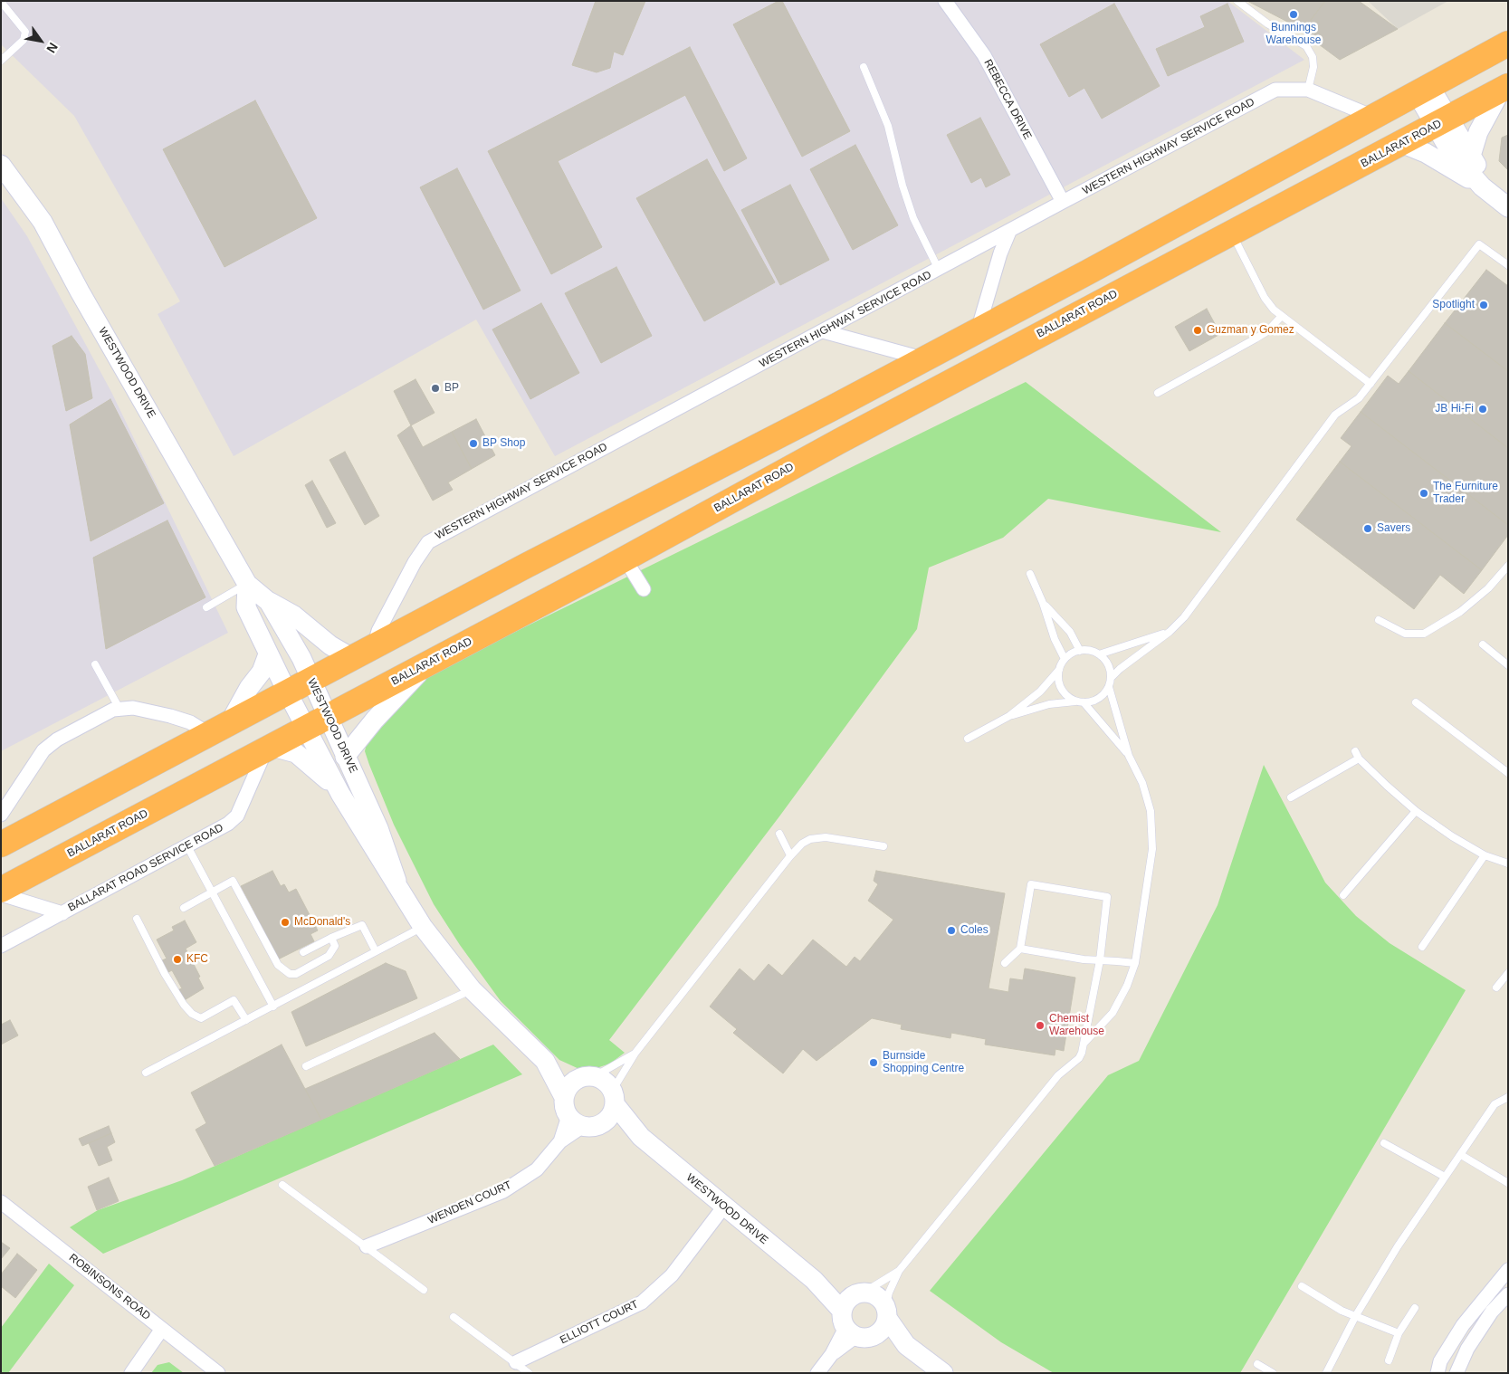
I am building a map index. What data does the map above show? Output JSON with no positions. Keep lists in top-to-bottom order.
{
  "streets": {
    "highway": ["BALLARAT ROAD"],
    "street": [
      "REBECCA DRIVE",
      "WESTERN HIGHWAY SERVICE ROAD",
      "WESTWOOD DRIVE",
      "BALLARAT ROAD SERVICE ROAD",
      "WENDEN COURT",
      "ROBINSONS ROAD",
      "ELLIOTT COURT"
    ]
  },
  "crossings": [
    ["REBECCA DRIVE", "WESTERN HIGHWAY SERVICE ROAD"],
    ["BALLARAT ROAD", "WESTWOOD DRIVE"],
    ["BALLARAT ROAD", "BALLARAT ROAD SERVICE ROAD"],
    ["WESTWOOD DRIVE", "WENDEN COURT"],
    ["WESTWOOD DRIVE", "ELLIOTT COURT"]
  ],
  "places": [
    "Bunnings Warehouse",
    "Spotlight",
    "Guzman y Gomez",
    "BP",
    "JB Hi-Fi",
    "BP Shop",
    "The Furniture Trader",
    "Savers",
    "McDonald's",
    "Coles",
    "KFC",
    "Chemist Warehouse",
    "Burnside Shopping Centre"
  ],
  "north": "bottom right"
}
